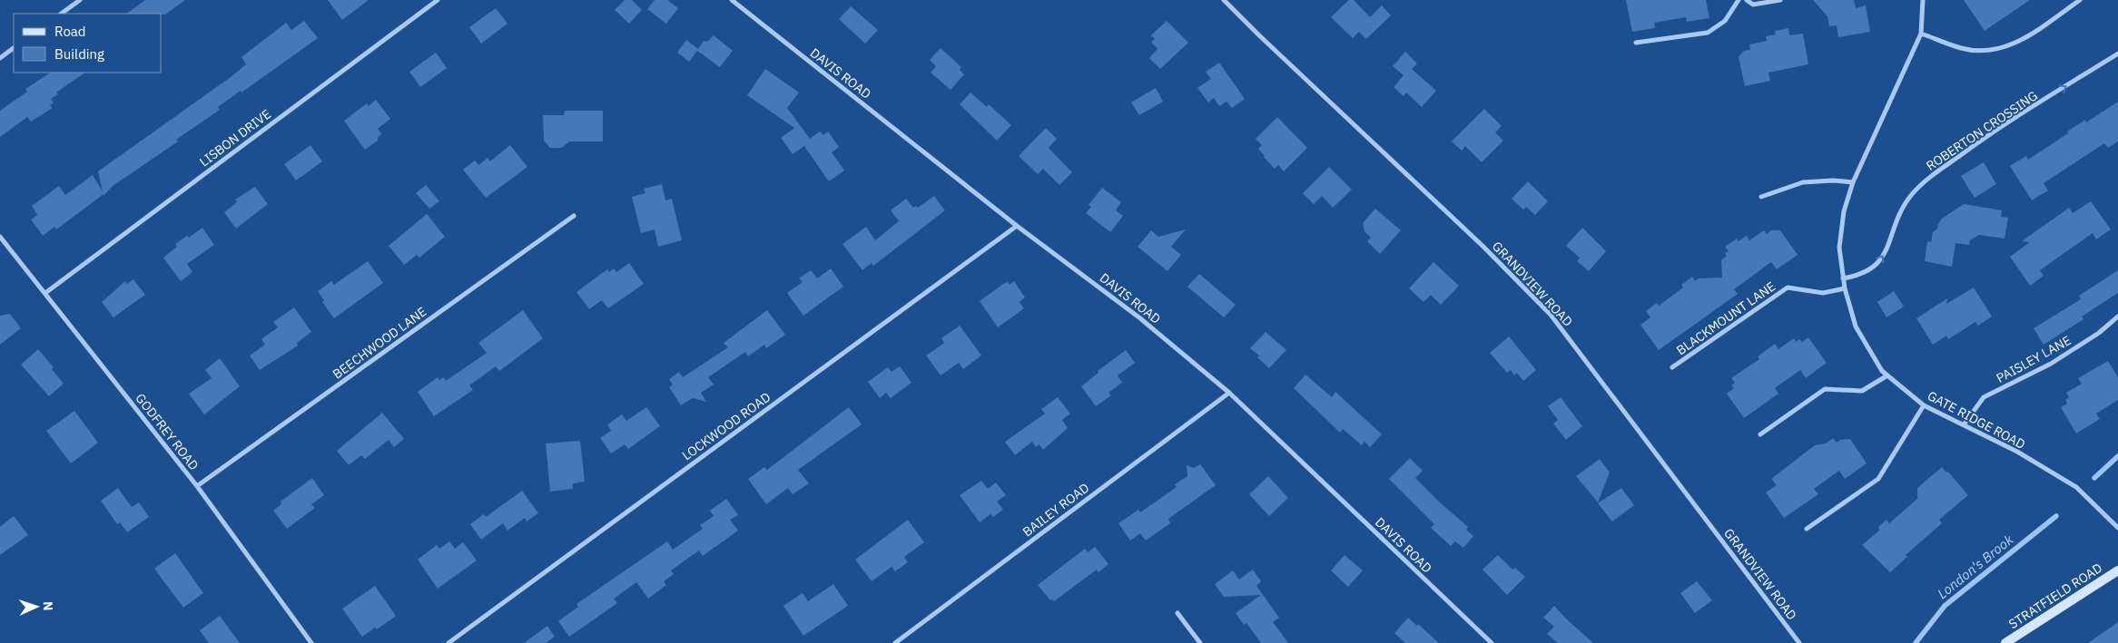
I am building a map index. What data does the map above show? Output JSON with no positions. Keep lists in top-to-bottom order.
{
  "streets": {
    "main road": ["STRATFIELD ROAD"],
    "street": [
      "DAVIS ROAD",
      "ROBERTON CROSSING",
      "LISBON DRIVE",
      "GRANDVIEW ROAD",
      "BLACKMOUNT LANE",
      "BEECHWOOD LANE",
      "PAISLEY LANE",
      "GATE RIDGE ROAD",
      "LOCKWOOD ROAD",
      "GODFREY ROAD",
      "BAILEY ROAD"
    ]
  },
  "crossings": [
    ["DAVIS ROAD", "LOCKWOOD ROAD"],
    ["DAVIS ROAD", "BAILEY ROAD"],
    ["ROBERTON CROSSING", "GATE RIDGE ROAD"],
    ["LISBON DRIVE", "GODFREY ROAD"],
    ["BLACKMOUNT LANE", "GATE RIDGE ROAD"],
    ["BEECHWOOD LANE", "GODFREY ROAD"],
    ["PAISLEY LANE", "GATE RIDGE ROAD"]
  ],
  "one_way": ["ROBERTON CROSSING"],
  "water": ["London's Brook"],
  "legend": ["Road", "Building"],
  "north": "right"
}
